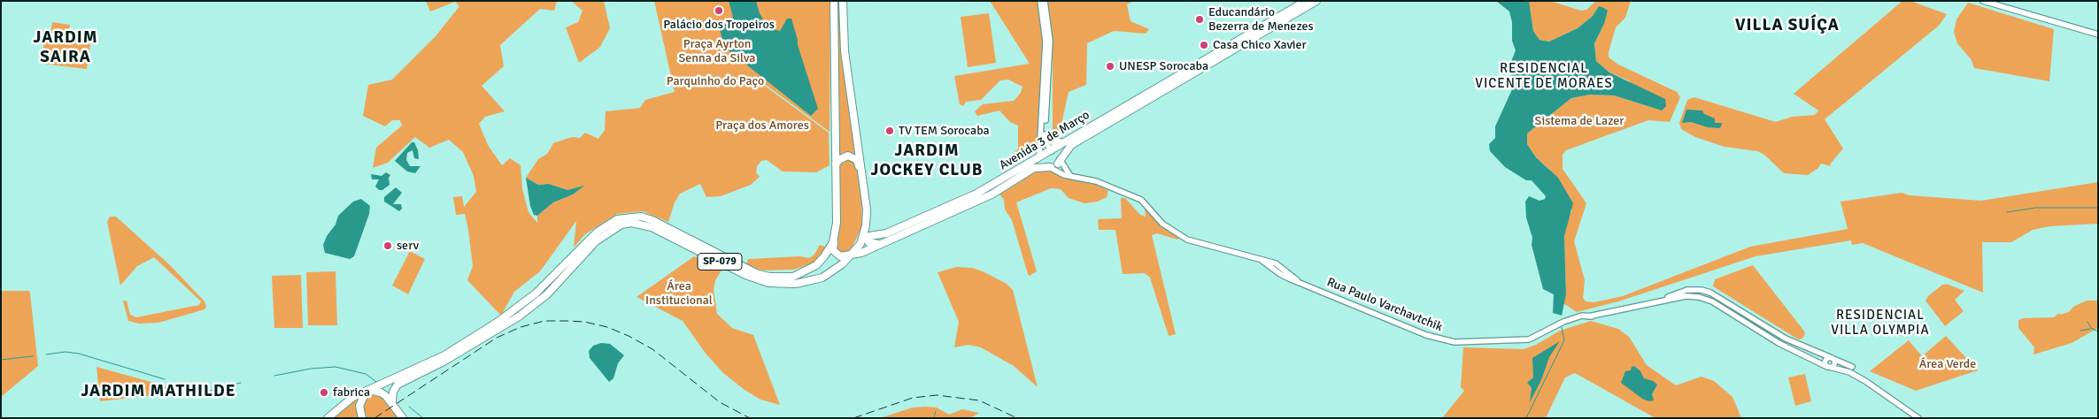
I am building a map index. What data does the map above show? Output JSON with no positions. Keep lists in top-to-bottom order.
{
  "streets": {
    "main road": ["Avenida 3 de Março", "SP-079"],
    "street": ["Rua Paulo Varchavtchik"]
  },
  "crossings": [
    ["Avenida 3 de Março", "SP-079"],
    ["Avenida 3 de Março", "Rua Paulo Varchavtchik"]
  ],
  "districts": [
    "VILLA SUÍÇA",
    "JARDIM SAIRA",
    "RESIDENCIAL VICENTE DE MORAES",
    "JARDIM JOCKEY CLUB",
    "RESIDENCIAL VILLA OLYMPIA",
    "JARDIM MATHILDE"
  ],
  "parks": [
    "Praça Ayrton Senna da Silva",
    "Parquinho do Paço",
    "Sistema de Lazer",
    "Praça dos Amores",
    "Área Institucional",
    "Área Verde"
  ],
  "places": [
    "Palácio dos Tropeiros",
    "Educandário Bezerra de Menezes",
    "Casa Chico Xavier",
    "UNESP Sorocaba",
    "TV TEM Sorocaba",
    "serv",
    "fabrica"
  ]
}
